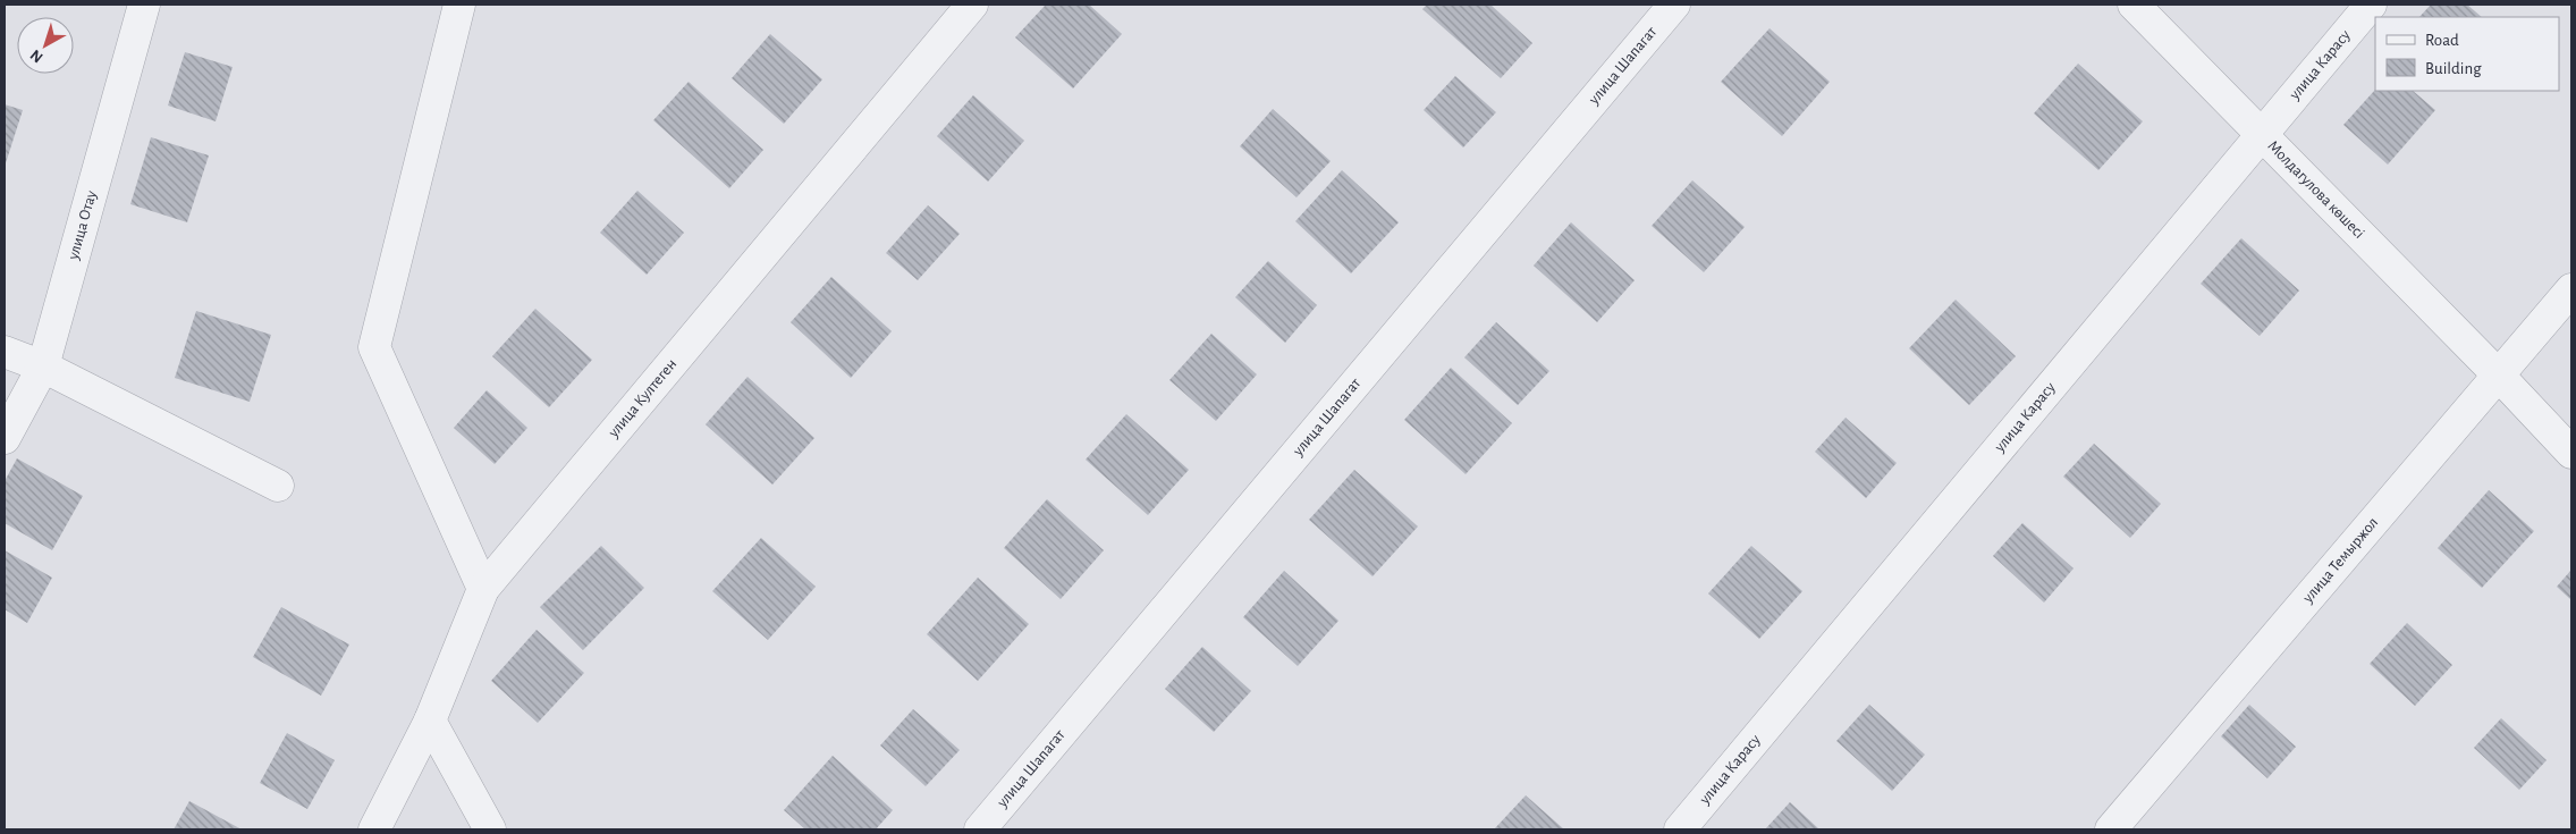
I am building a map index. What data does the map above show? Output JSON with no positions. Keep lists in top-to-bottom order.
{
  "streets": {
    "street": [
      "улица Карасу",
      "улица Шапагат",
      "Молдагулова көшесі",
      "улица Отау",
      "улица Култеген",
      "улица Темыржол"
    ]
  },
  "crossings": [
    ["улица Карасу", "Молдагулова көшесі"],
    ["Молдагулова көшесі", "улица Темыржол"]
  ],
  "legend": ["Road", "Building"],
  "north": "bottom left"
}
